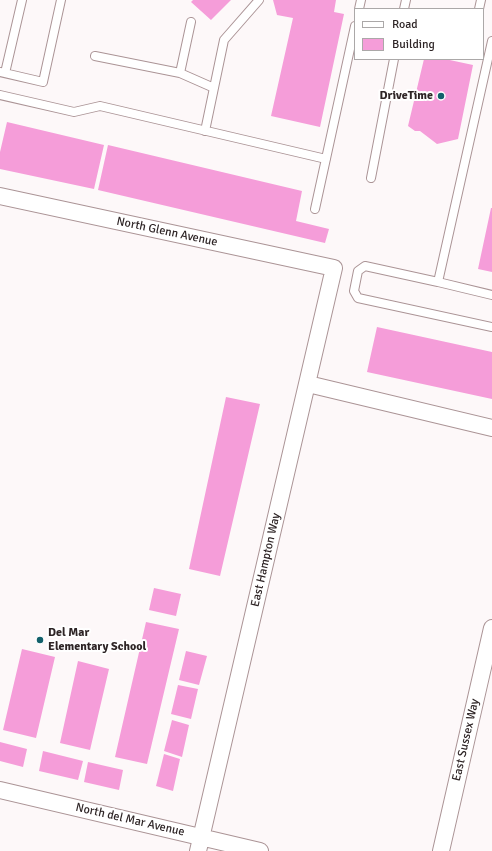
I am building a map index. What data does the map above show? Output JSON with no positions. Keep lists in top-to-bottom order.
{
  "streets": {
    "street": [
      "North Glenn Avenue",
      "East Hampton Way",
      "East Sussex Way",
      "North del Mar Avenue"
    ]
  },
  "crossings": [
    ["North Glenn Avenue", "East Hampton Way"],
    ["East Hampton Way", "North del Mar Avenue"]
  ],
  "places": ["DriveTime", "Del Mar Elementary School"],
  "legend": ["Road", "Building"]
}
